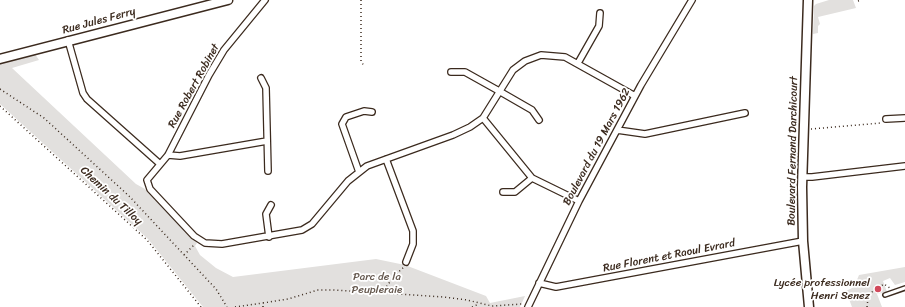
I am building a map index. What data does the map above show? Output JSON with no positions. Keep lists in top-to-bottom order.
{
  "streets": {
    "main road": ["Rue Jules Ferry", "Boulevard Fernand Darchicourt"],
    "street": ["Rue Robert Robinet", "Boulevard du 19 Mars 1962", "Rue Florent et Raoul Evrard"],
    "path": ["Chemin du Tilloy"]
  },
  "crossings": [
    ["Boulevard du 19 Mars 1962", "Rue Florent et Raoul Evrard"],
    ["Boulevard Fernand Darchicourt", "Rue Florent et Raoul Evrard"]
  ],
  "parks": ["Parc de la Peupleraie"],
  "places": ["Lycée professionnel Henri Senez"]
}
